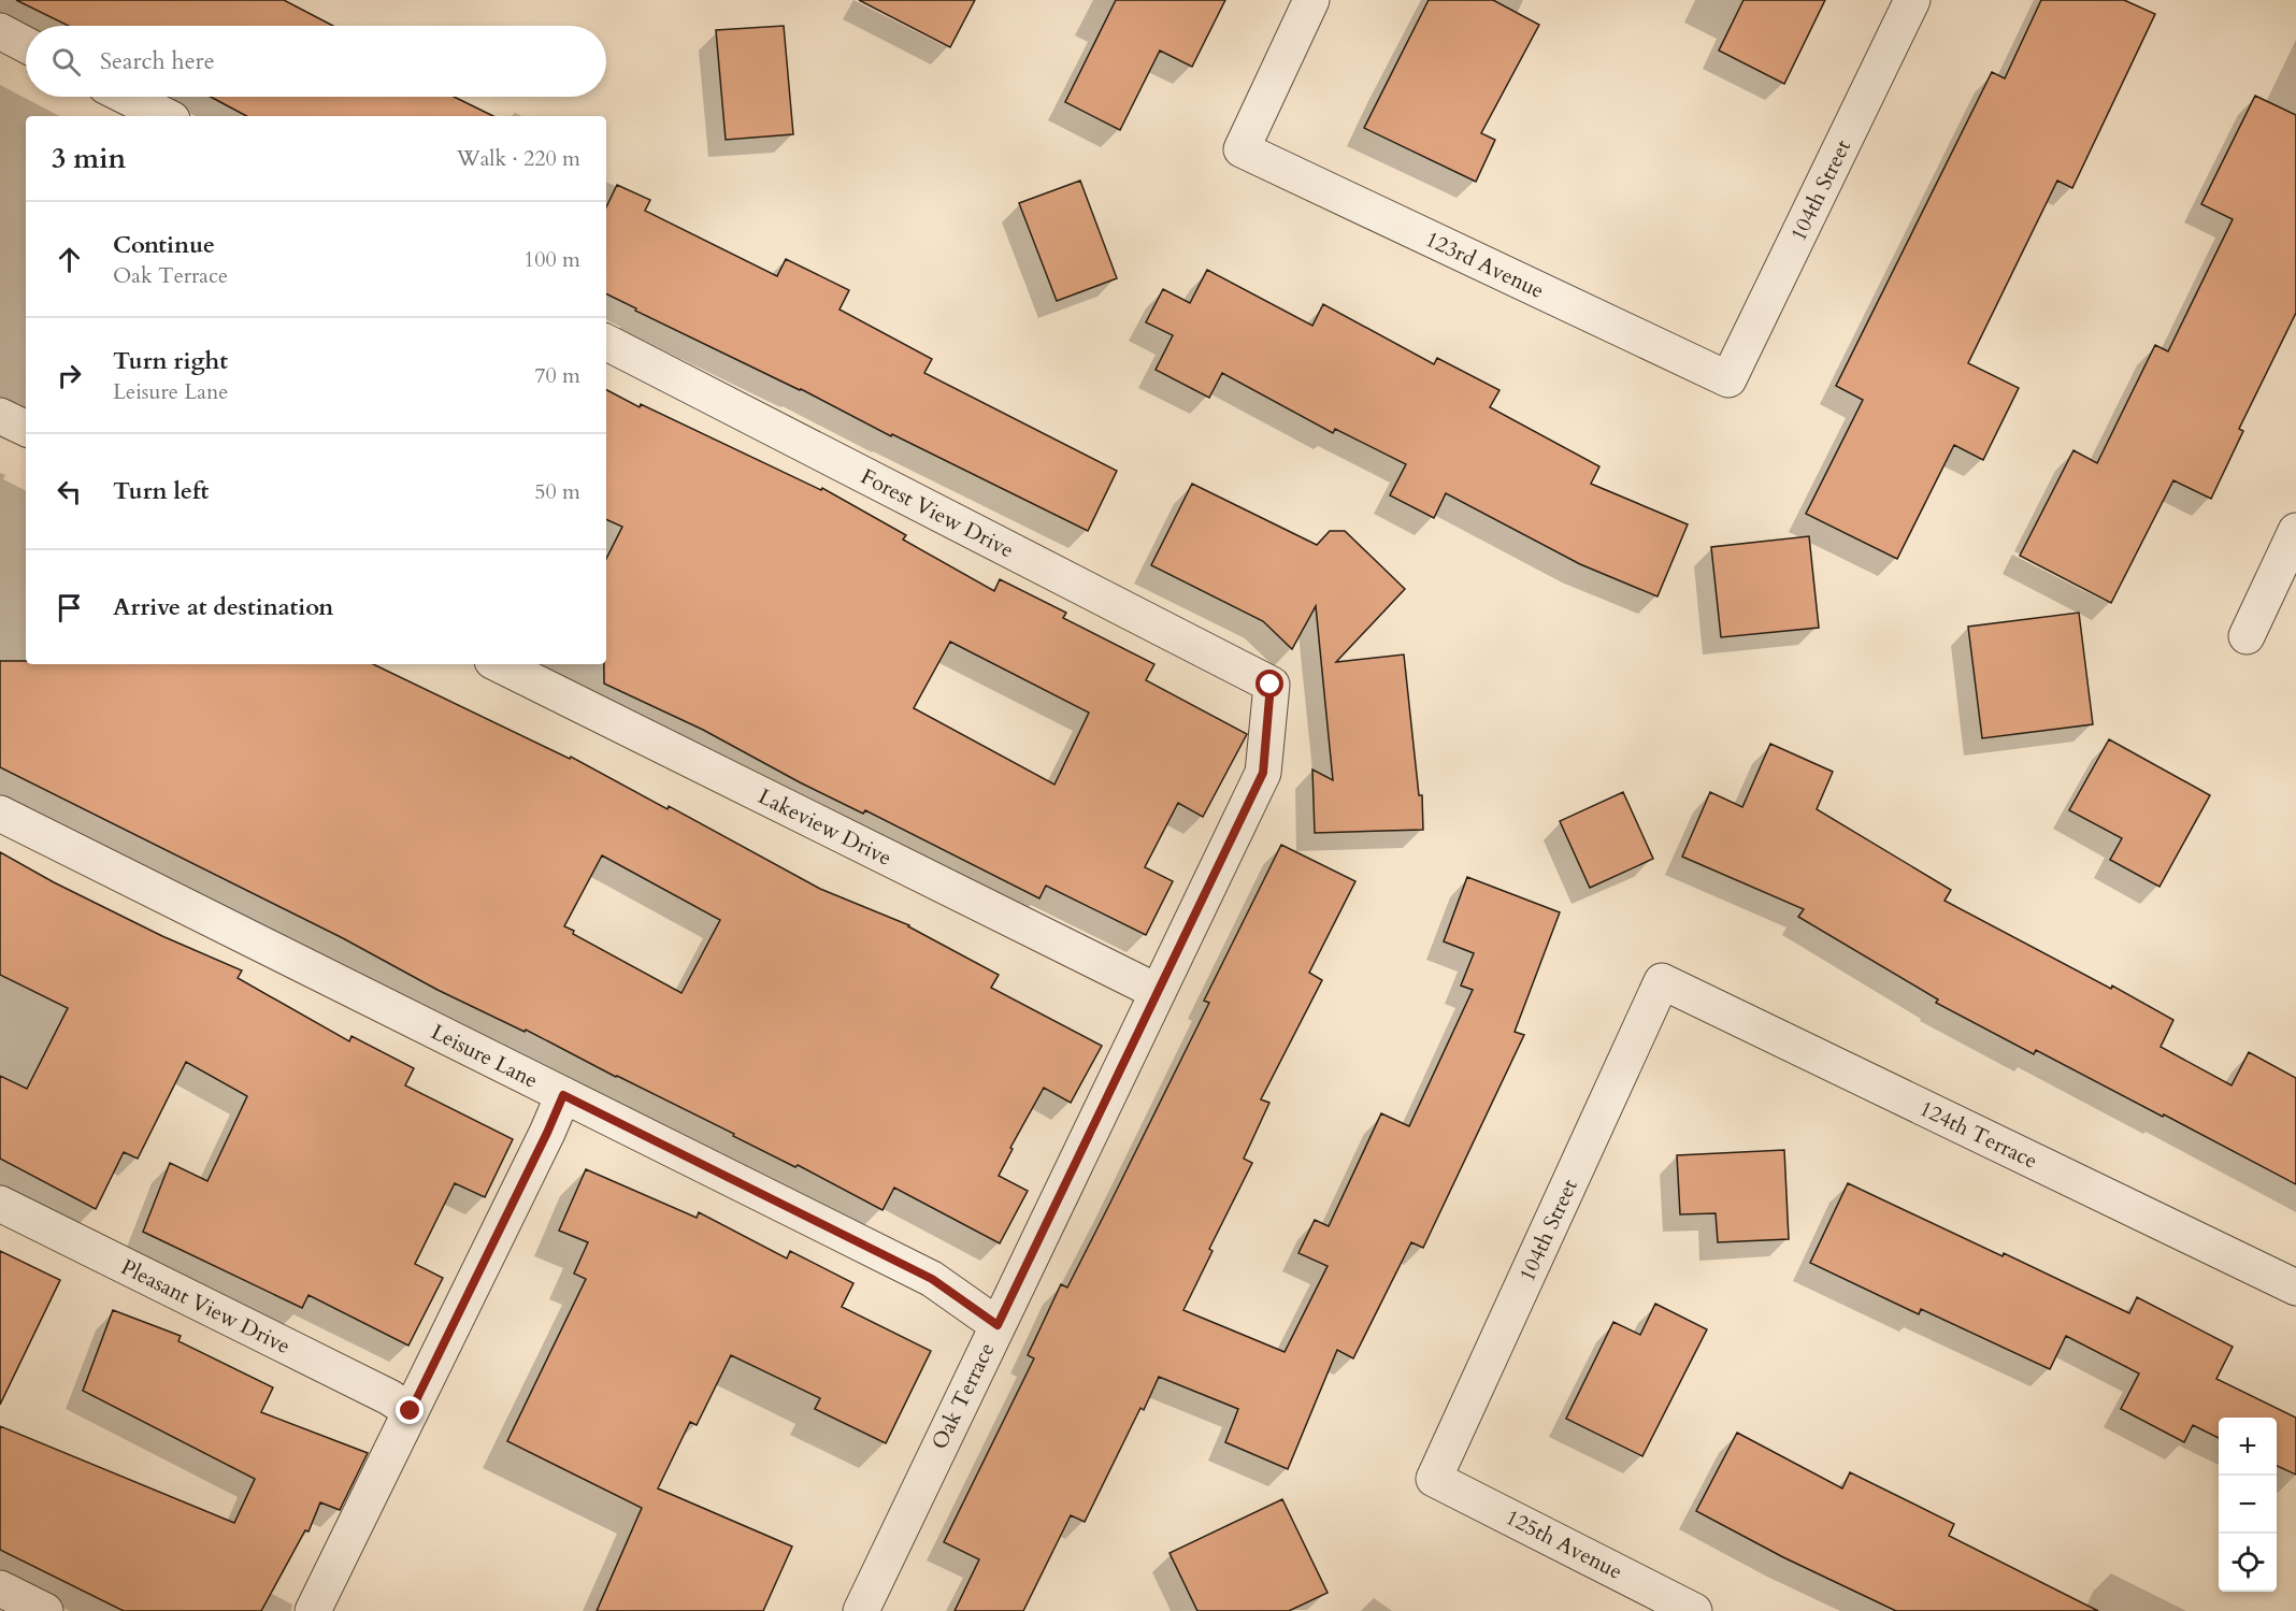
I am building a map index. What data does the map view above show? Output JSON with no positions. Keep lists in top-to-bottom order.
{
  "streets": {
    "street": [
      "104th Street",
      "123rd Avenue",
      "Forest View Drive",
      "Lakeview Drive",
      "Leisure Lane",
      "124th Terrace",
      "Pleasant View Drive",
      "Oak Terrace",
      "125th Avenue"
    ]
  },
  "crossings": [
    ["104th Street", "123rd Avenue"],
    ["104th Street", "124th Terrace"],
    ["104th Street", "125th Avenue"],
    ["Forest View Drive", "Oak Terrace"],
    ["Lakeview Drive", "Oak Terrace"],
    ["Leisure Lane", "Oak Terrace"]
  ],
  "page": {
    "search": "Search here",
    "heading": ["3 min", "Walk · 220 m"],
    "list": [
      ["Continue", "Oak Terrace", "100 m"],
      ["Turn right", "Leisure Lane", "70 m"],
      ["Turn left", "50 m"],
      "Arrive at destination"
    ],
    "map_buttons": ["+", "−"]
  }
}
